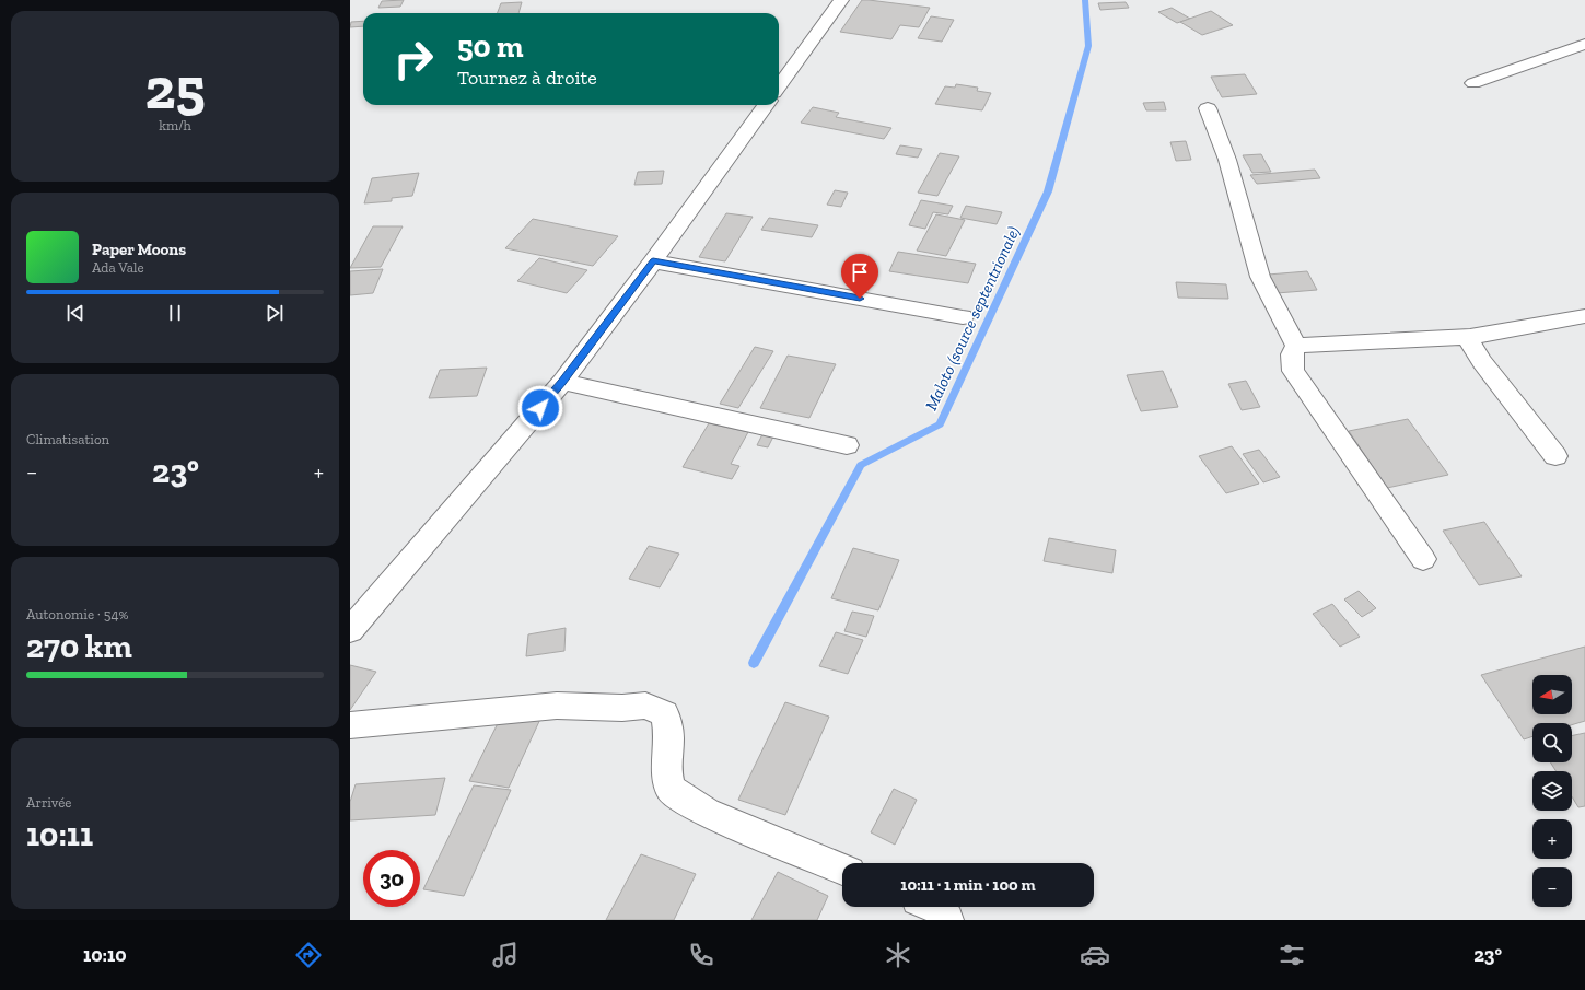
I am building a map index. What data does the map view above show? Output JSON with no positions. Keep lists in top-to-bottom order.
{
  "water": ["Maloto (source septentrionale)"],
  "north": "left",
  "page": {
    "tile": [
      ["25", "km/h"],
      "Climatisation",
      ["Autonomie · 54%", "270 km"],
      ["Arrivée", "10:11"]
    ],
    "turn": ["50 m", "Tournez à droite"],
    "song": ["Paper Moons", "Ada Vale"],
    "heat": ["−", "23°", "+"],
    "map_buttons": ["+", "−"],
    "limit": "30",
    "trip": "10:11 · 1 min · 100 m",
    "tabs": ["10:10", "23°"]
  }
}
